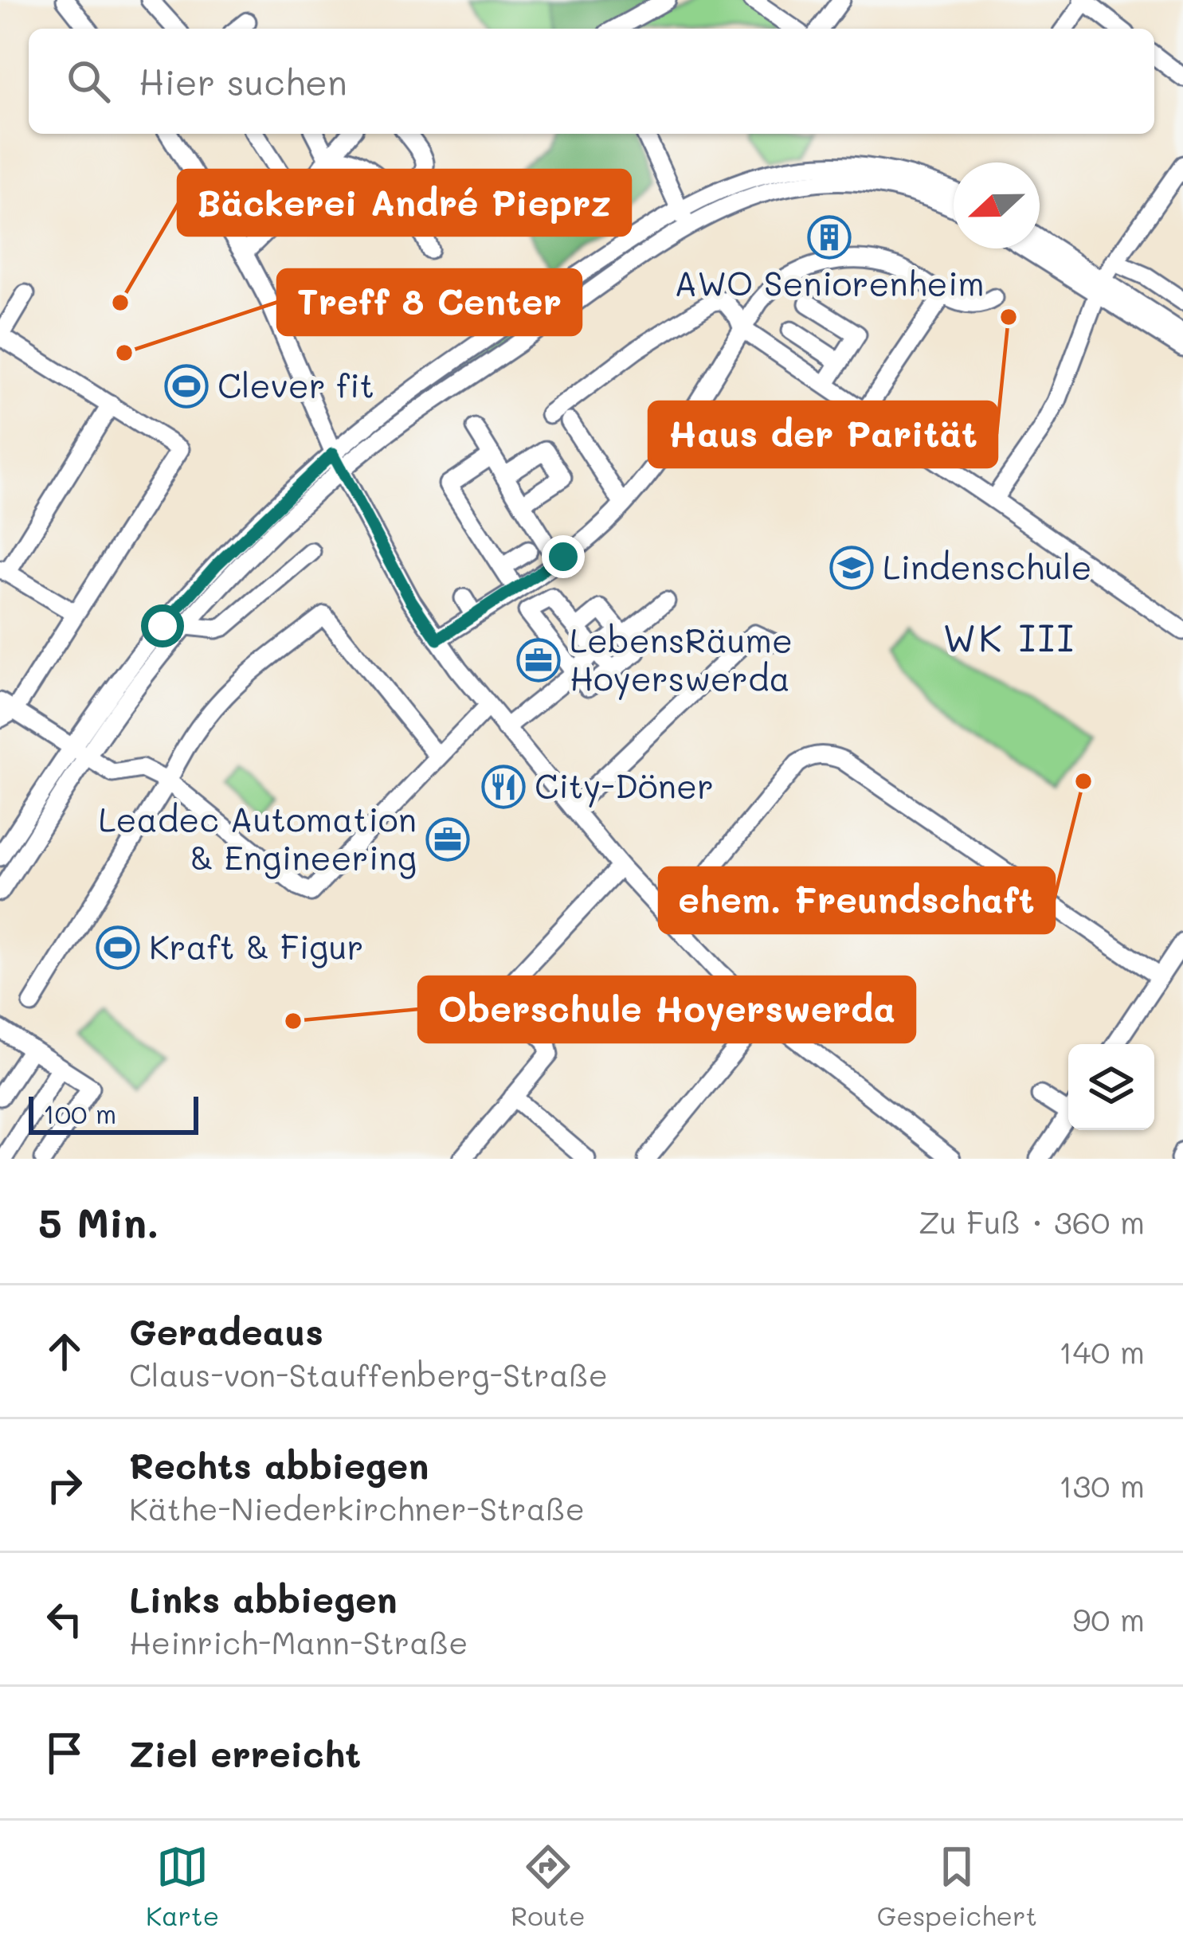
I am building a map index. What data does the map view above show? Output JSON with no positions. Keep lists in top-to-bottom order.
{
  "districts": ["WK III"],
  "places": {
    "building": ["AWO Seniorenheim"],
    "other": [
      "Bäckerei André Pieprz",
      "Haus der Parität",
      "Treff 8 Center",
      "ehem. Freundschaft",
      "Oberschule Hoyerswerda"
    ],
    "sports": ["Clever fit", "Kraft & Figur"],
    "school or university": ["Lindenschule"],
    "office": ["LebensRäume Hoyerswerda", "Leadec Automation & Engineering"],
    "restaurant": ["City-Döner"]
  },
  "scale_bar": "100 m",
  "north": "left",
  "page": {
    "search": "Hier suchen",
    "scale": "100 m",
    "heading": ["5 Min.", "Zu Fuß · 360 m"],
    "list": [
      ["Geradeaus", "Claus-von-Stauffenberg-Straße", "140 m"],
      ["Rechts abbiegen", "Käthe-Niederkirchner-Straße", "130 m"],
      ["Links abbiegen", "Heinrich-Mann-Straße", "90 m"],
      "Ziel erreicht"
    ],
    "nav": ["Karte", "Route", "Gespeichert"]
  }
}
